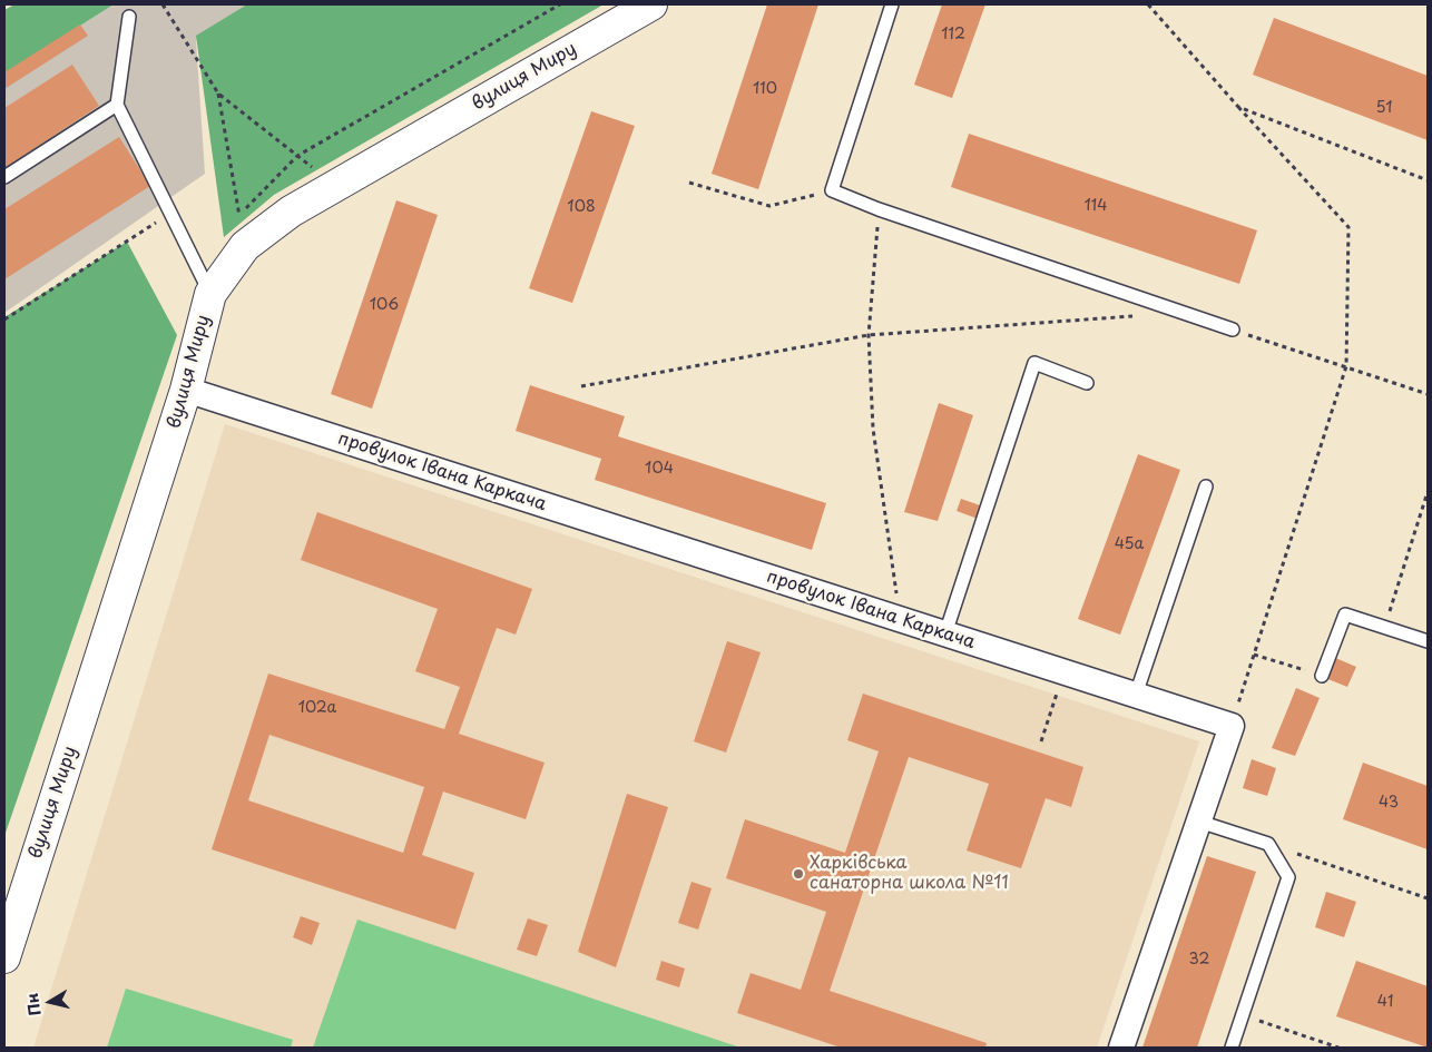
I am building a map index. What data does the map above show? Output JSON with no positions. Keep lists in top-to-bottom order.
{
  "streets": {
    "street": ["вулиця Миру", "провулок Івана Каркача"]
  },
  "crossings": [
    ["вулиця Миру", "провулок Івана Каркача"]
  ],
  "places": ["Харківська санаторна школа №11"],
  "house_numbers": [
    "112",
    "110",
    "51",
    "114",
    "108",
    "106",
    "104",
    "45а",
    "102а",
    "43",
    "32",
    "41"
  ],
  "north": "left"
}
